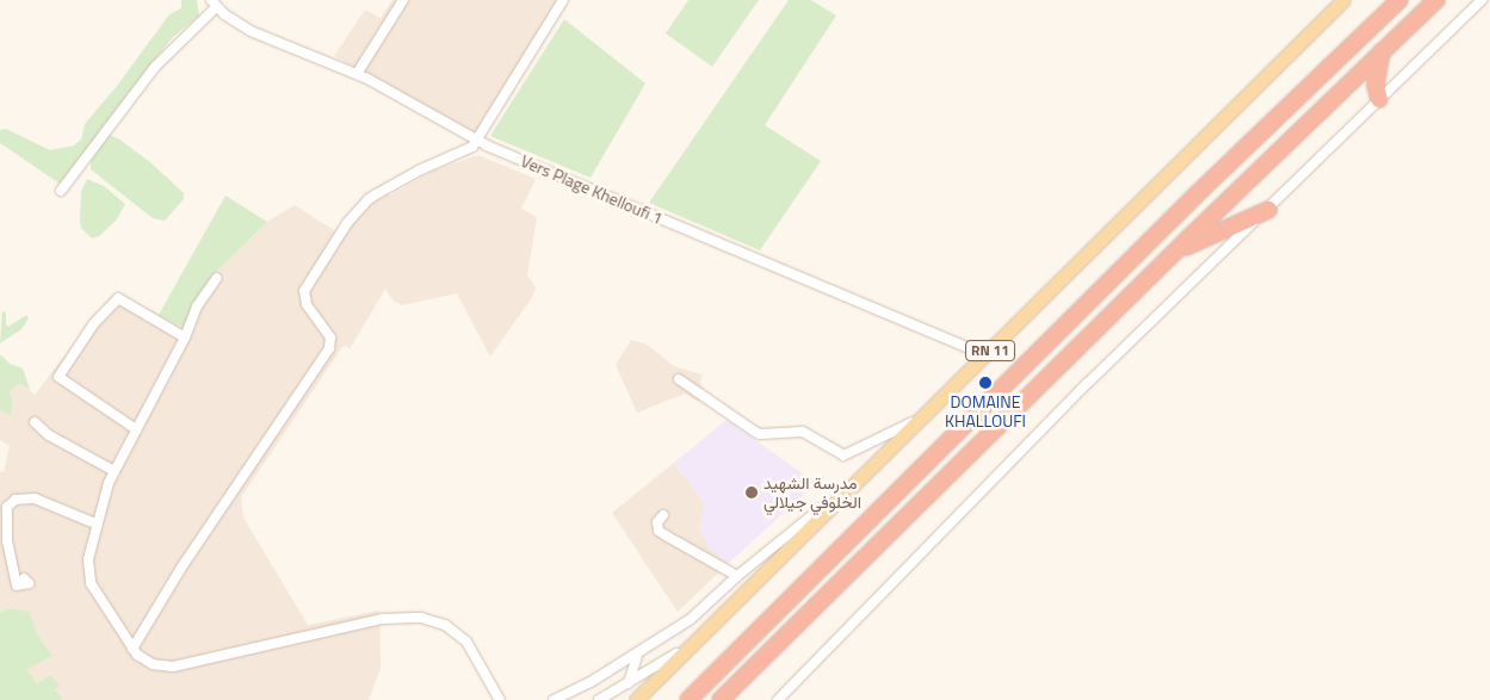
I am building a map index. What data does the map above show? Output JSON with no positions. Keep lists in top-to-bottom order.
{
  "streets": {
    "main road": ["RN 11"],
    "street": ["Vers Plage Khelloufi 1"]
  },
  "crossings": [
    ["Vers Plage Khelloufi 1", "RN 11"]
  ],
  "places": ["DOMAINE KHALLOUFI", "مدرسة الشهيد الخلوفي جيلالي"]
}
